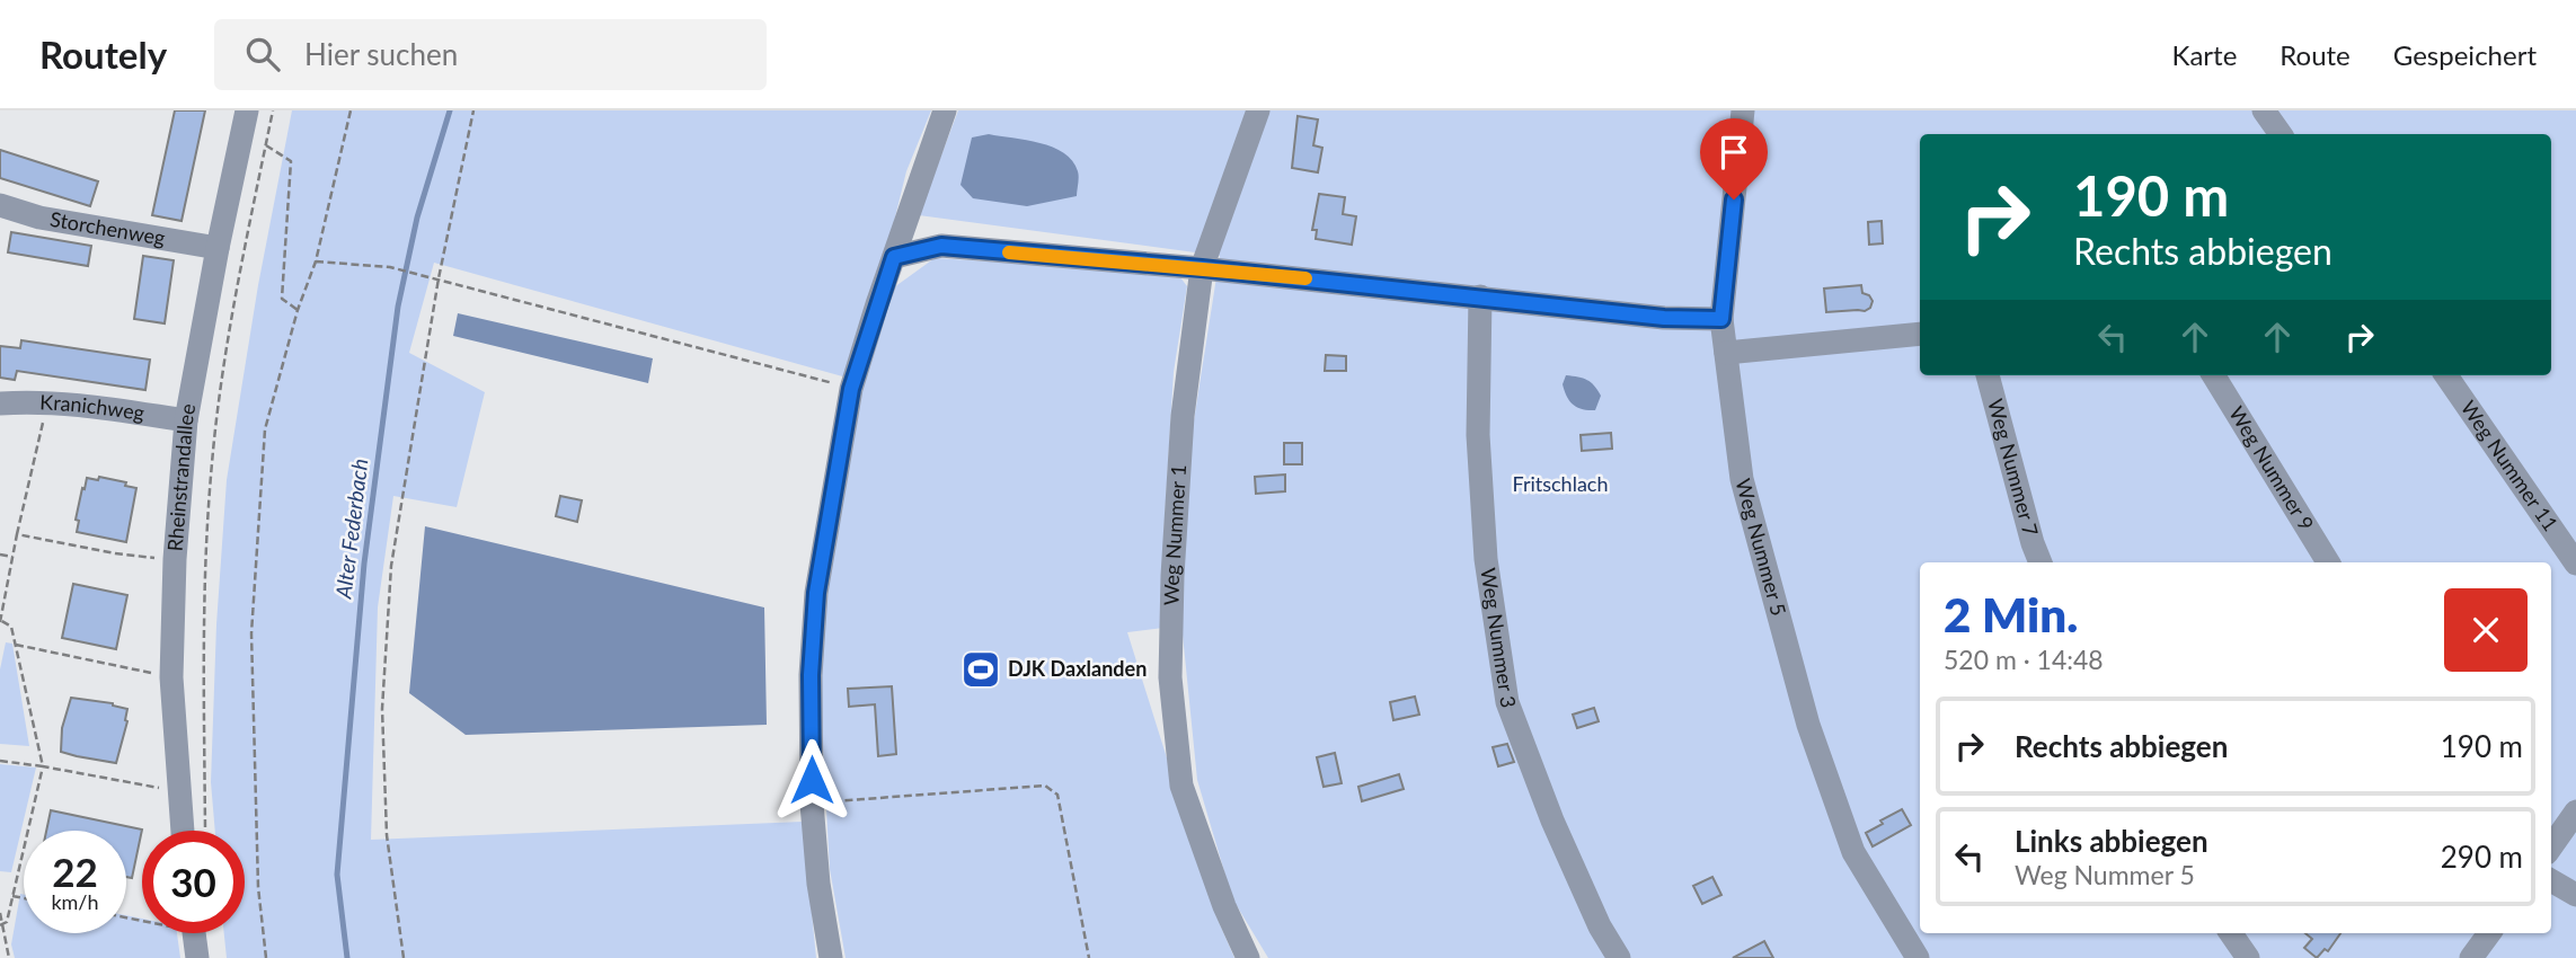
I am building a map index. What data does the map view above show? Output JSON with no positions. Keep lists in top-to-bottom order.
{
  "streets": {
    "street": [
      "Storchenweg",
      "Kranichweg",
      "Weg Nummer 9",
      "Weg Nummer 11",
      "Weg Nummer 7",
      "Rheinstrandallee",
      "Weg Nummer 1",
      "Weg Nummer 5",
      "Weg Nummer 3"
    ]
  },
  "crossings": [
    ["Storchenweg", "Rheinstrandallee"],
    ["Kranichweg", "Rheinstrandallee"]
  ],
  "water": ["Alter Federbach"],
  "parks": ["Fritschlach"],
  "places": {
    "sports": ["DJK Daxlanden"]
  },
  "page": {
    "header": "Routely",
    "search": "Hier suchen",
    "nav": ["Karte", "Route", "Gespeichert"],
    "turn": ["190 m", "Rechts abbiegen"],
    "heading": ["2 Min.", "520 m · 14:48"],
    "list": [
      {
        "name": "Rechts abbiegen",
        "value": "190 m"
      },
      {
        "name": "Links abbiegen",
        "note": "Weg Nummer 5",
        "value": "290 m"
      }
    ],
    "speed": "22 km/h",
    "limit": "30"
  }
}
